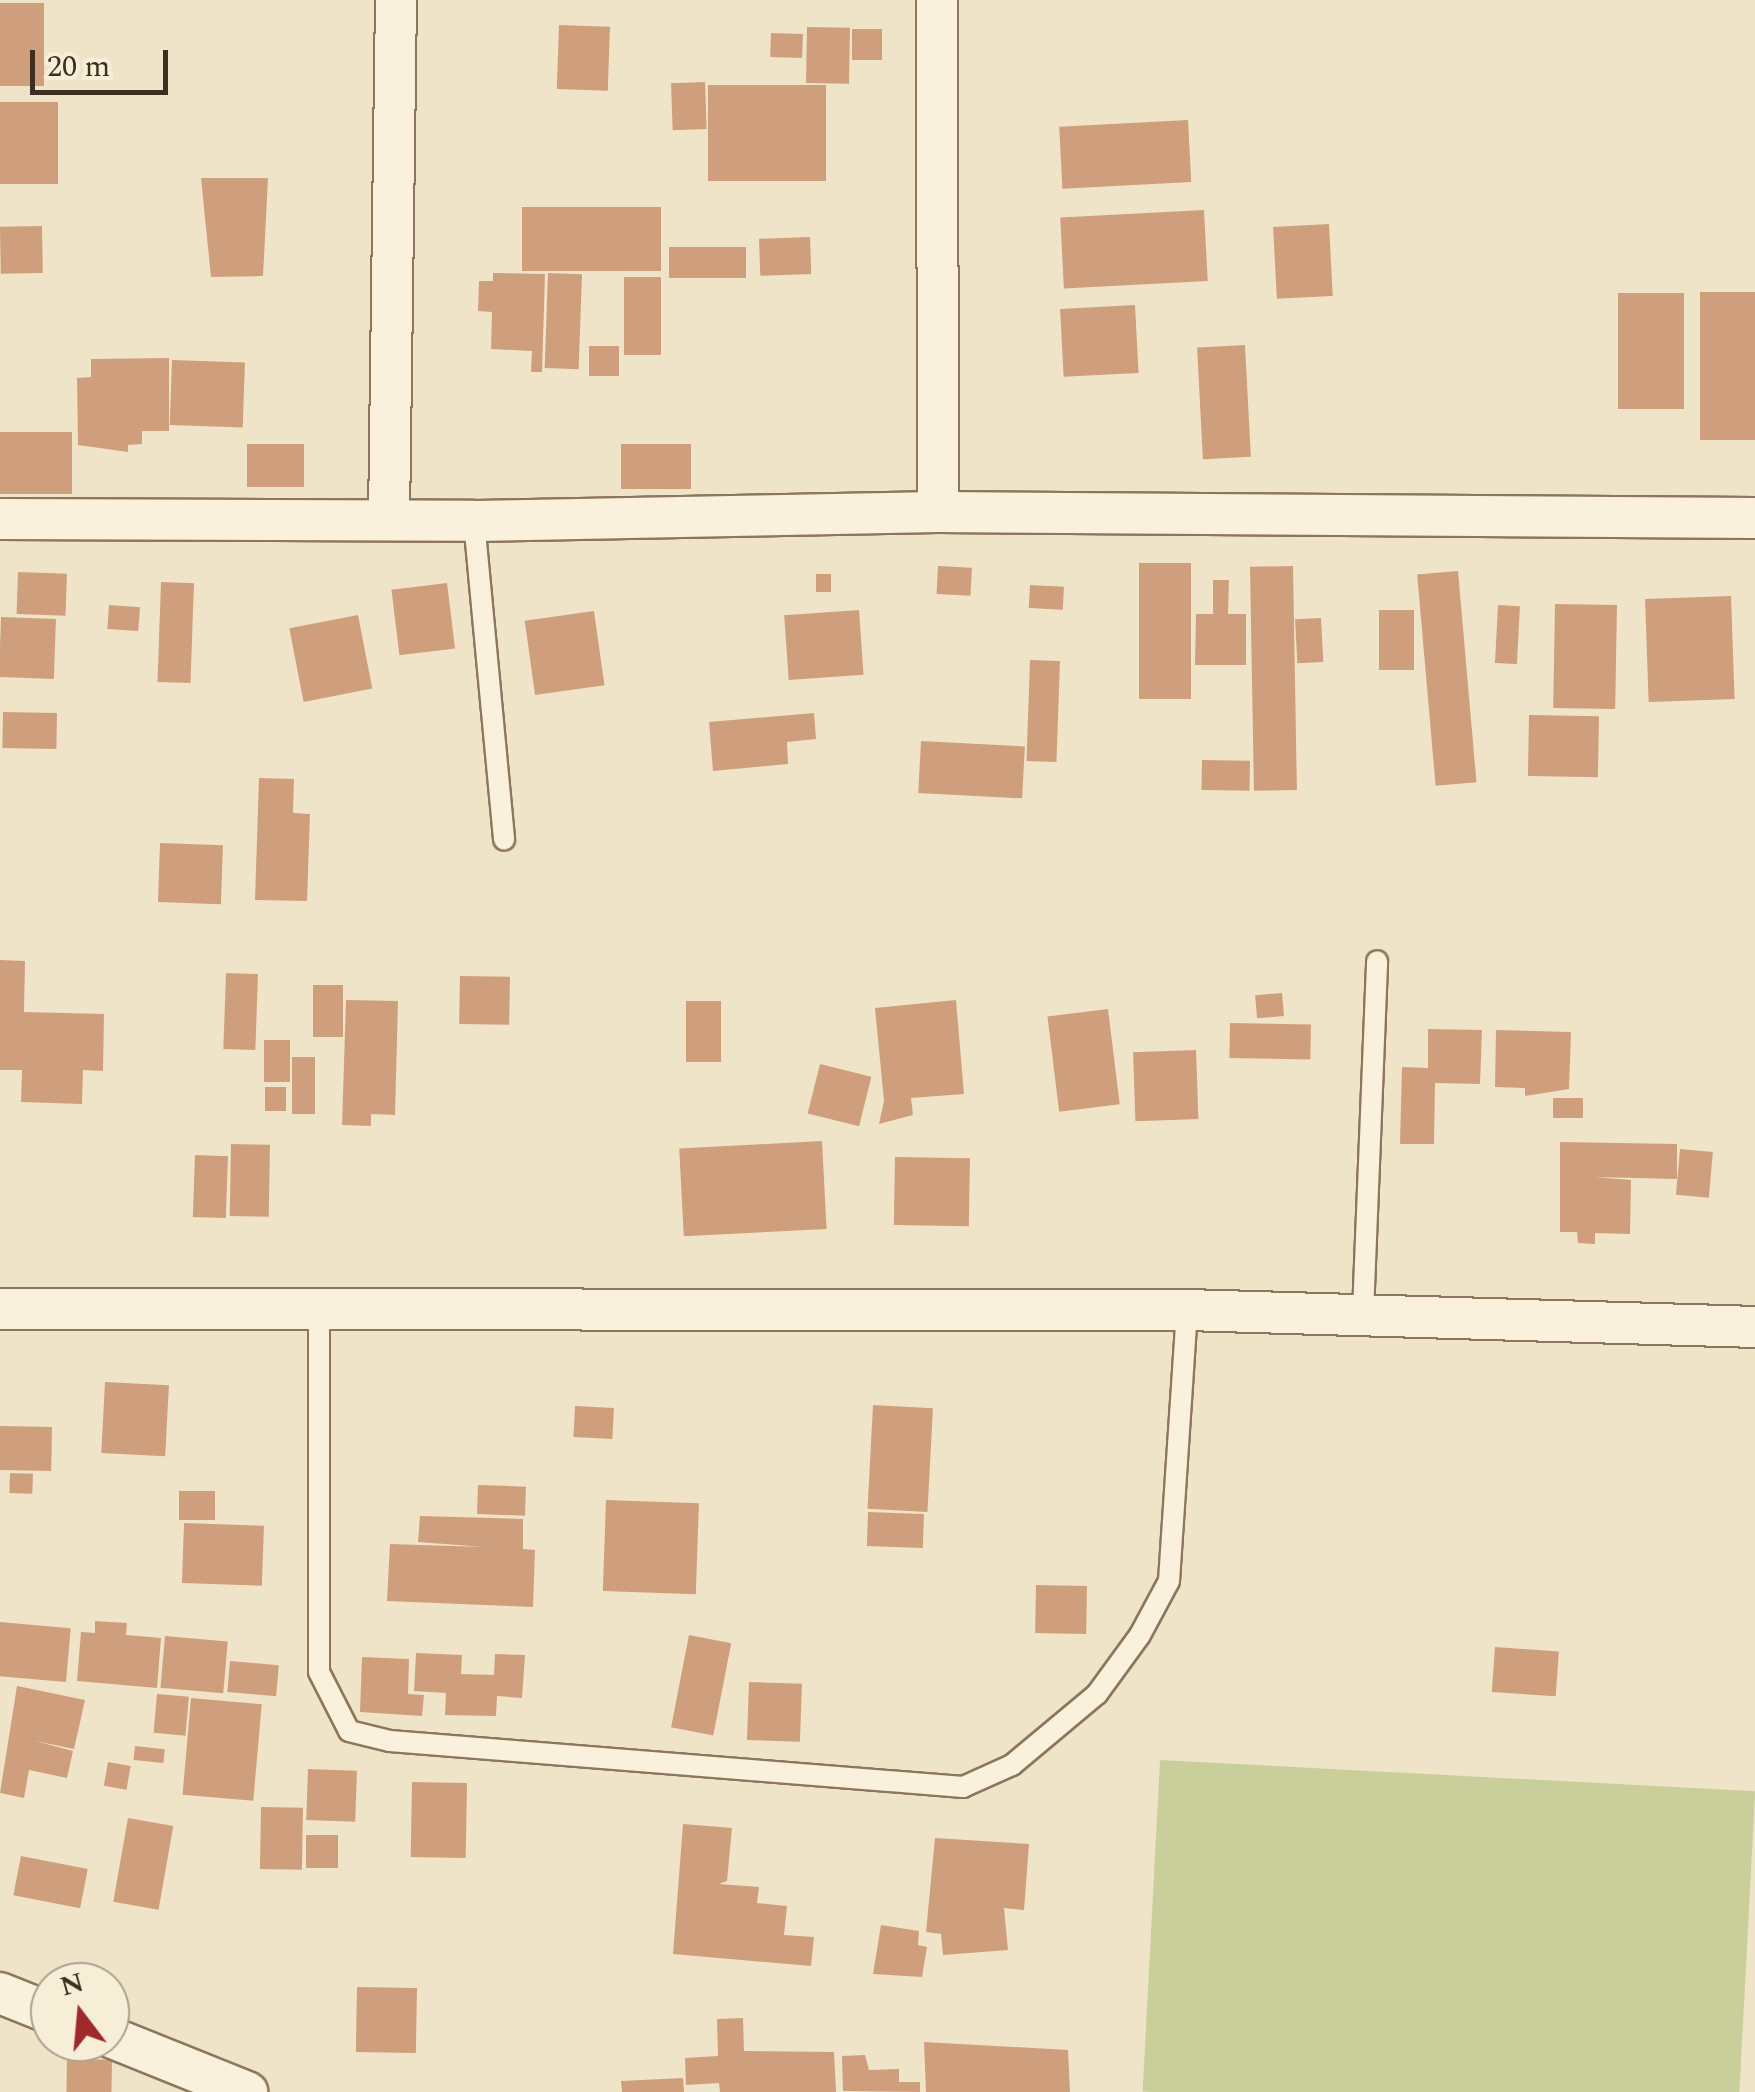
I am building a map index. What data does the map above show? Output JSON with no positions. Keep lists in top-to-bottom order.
{
  "scale_bar": "20 m",
  "north": "top"
}
